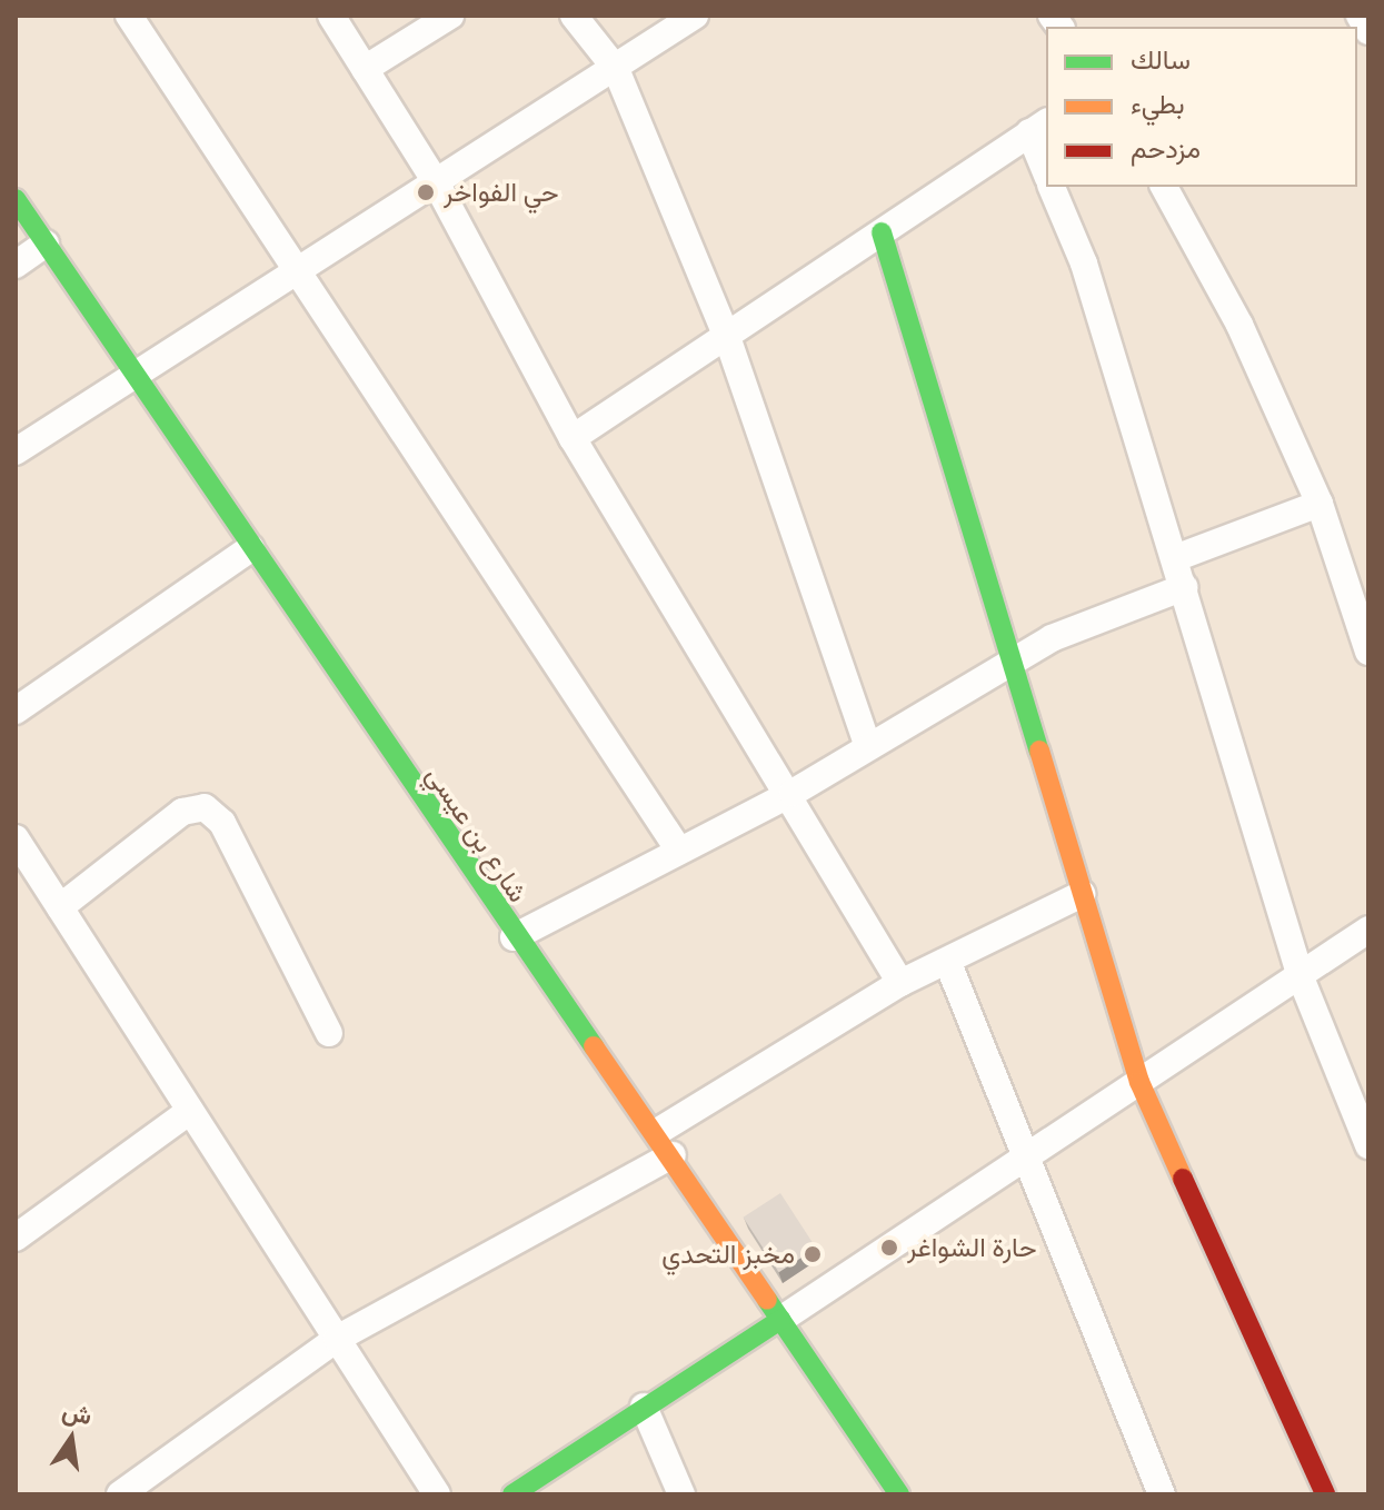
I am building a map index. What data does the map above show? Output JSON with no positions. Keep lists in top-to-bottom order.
{
  "streets": {
    "street": ["شارع بن عيسي"]
  },
  "places": ["حي الفواخر", "حارة الشواغر", "مخبز التحدي"],
  "legend": ["سالك", "بطيء", "مزدحم"],
  "north": "top"
}
